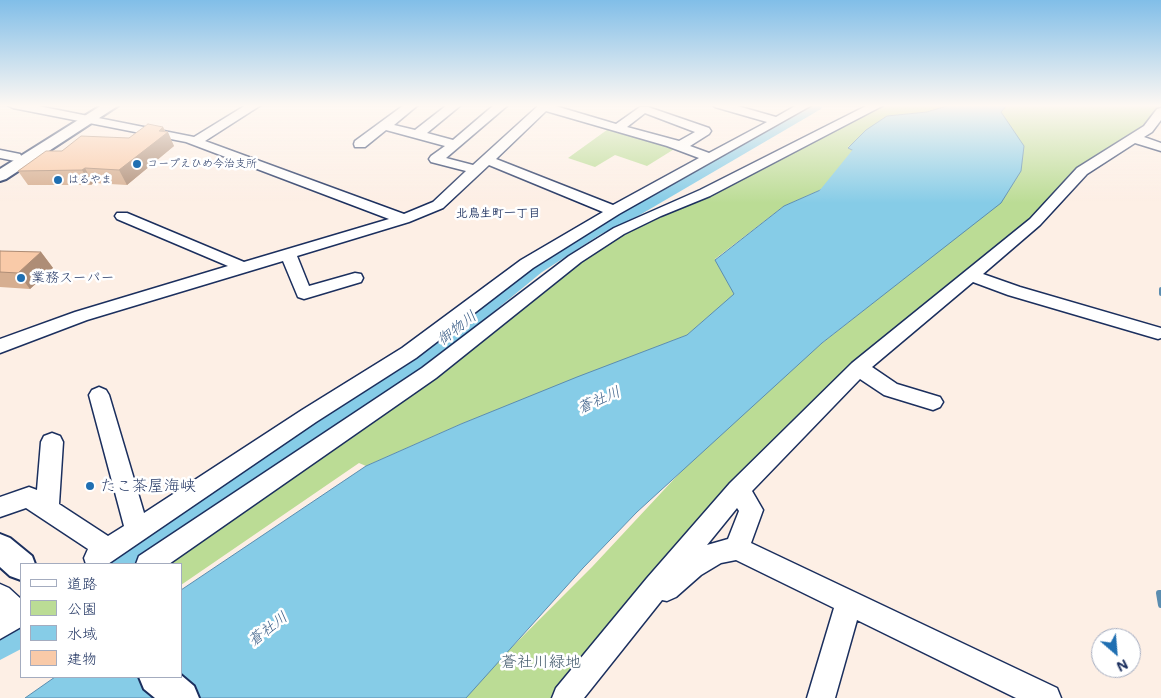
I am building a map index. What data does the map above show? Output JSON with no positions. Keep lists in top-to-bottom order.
{
  "districts": ["北鳥生町一丁目"],
  "water": ["御物川", "蒼社川"],
  "parks": ["蒼社川緑地"],
  "places": [
    "コープえひめ今治支所",
    "はるやま",
    "業務スーパー",
    "たこ茶屋海峡"
  ],
  "legend": [
    "道路",
    "公園",
    "水域",
    "建物"
  ],
  "north": "bottom right"
}
